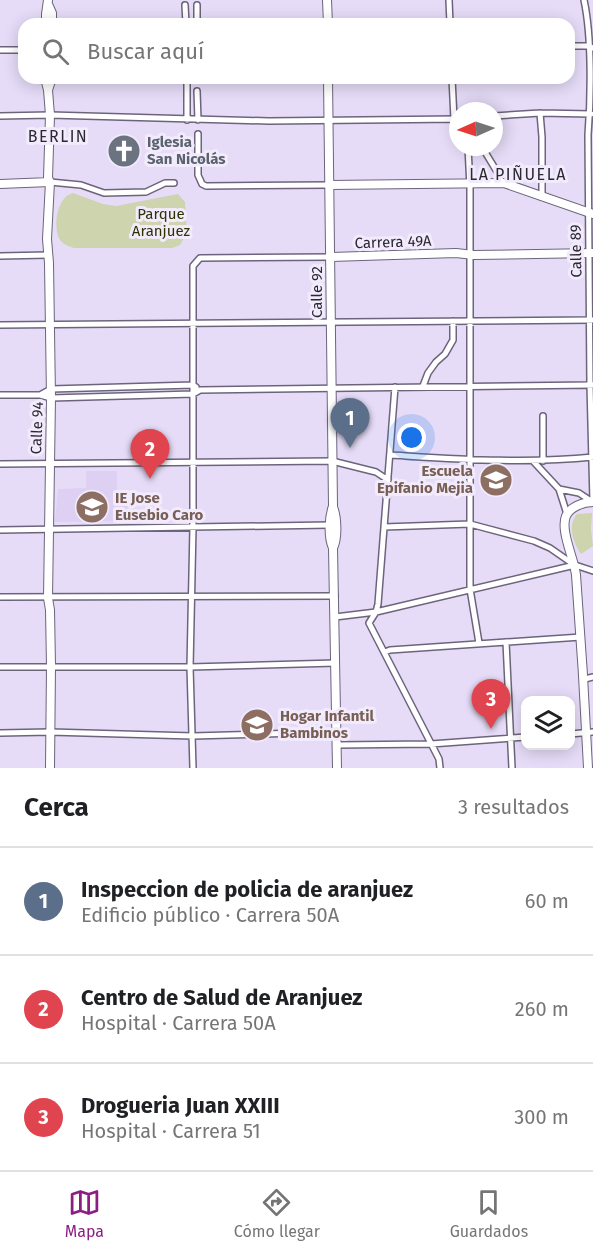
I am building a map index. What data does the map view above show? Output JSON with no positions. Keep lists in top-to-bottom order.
{
  "streets": {
    "street": [
      "Carrera 49A",
      "Calle 89",
      "Calle 92",
      "Calle 94"
    ]
  },
  "crossings": [
    ["Carrera 49A", "Calle 89"],
    ["Carrera 49A", "Calle 92"]
  ],
  "districts": ["BERLIN", "LA PIÑUELA"],
  "parks": ["Parque Aranjuez"],
  "places": {
    "church": ["Iglesia San Nicolás"],
    "school or university": ["Escuela Epifanio Mejia", "IE Jose Eusebio Caro", "Hogar Infantil Bambinos"]
  },
  "north": "left",
  "page": {
    "search": "Buscar aquí",
    "pins": ["1", "2", "3"],
    "heading": ["Cerca", "3 resultados"],
    "list": [
      {
        "mark": "1",
        "name": "Inspeccion de policia de aranjuez",
        "note": "Edificio público · Carrera 50A",
        "value": "60 m"
      },
      {
        "mark": "2",
        "name": "Centro de Salud de Aranjuez",
        "note": "Hospital · Carrera 50A",
        "value": "260 m"
      },
      {
        "mark": "3",
        "name": "Drogueria Juan XXIII",
        "note": "Hospital · Carrera 51",
        "value": "300 m"
      }
    ],
    "nav": ["Mapa", "Cómo llegar", "Guardados"]
  }
}
